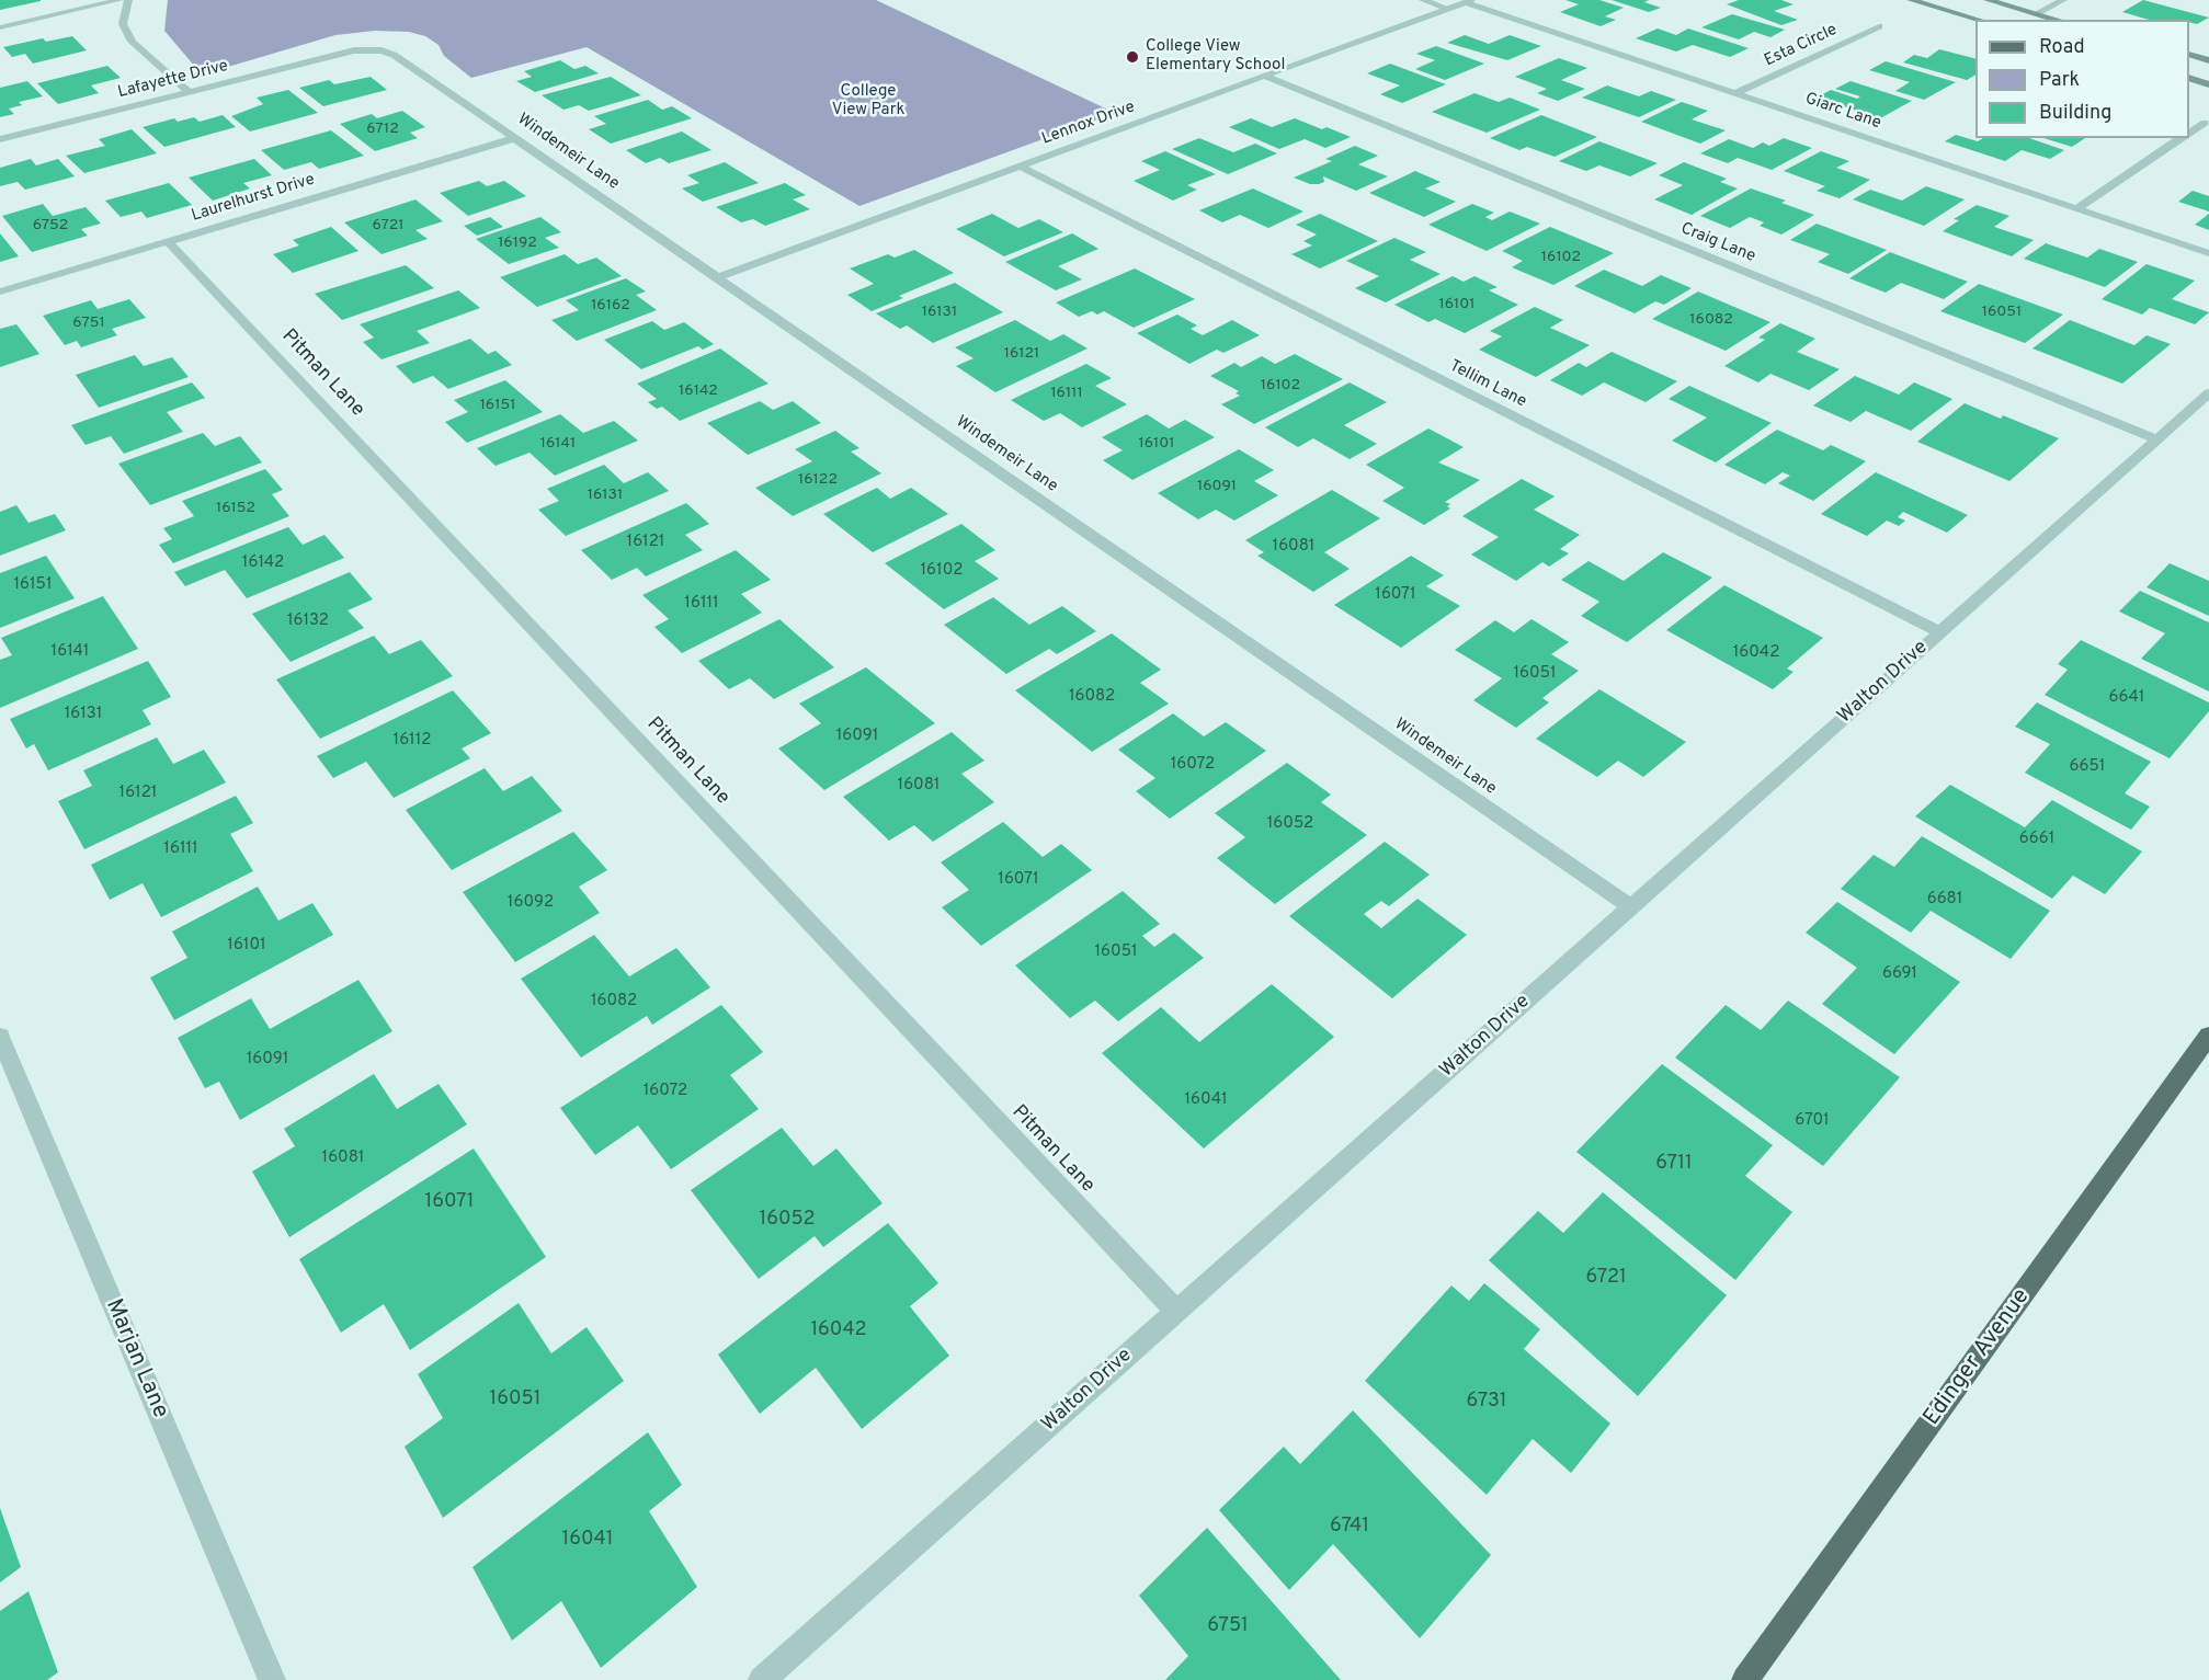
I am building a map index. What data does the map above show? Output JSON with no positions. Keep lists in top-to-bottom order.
{
  "streets": {
    "main road": ["Edinger Avenue"],
    "street": [
      "Esta Circle",
      "Lafayette Drive",
      "Giarc Lane",
      "Lennox Drive",
      "Windemeir Lane",
      "Laurelhurst Drive",
      "Craig Lane",
      "Pitman Lane",
      "Tellim Lane",
      "Walton Drive",
      "Marjan Lane"
    ]
  },
  "crossings": [
    ["Esta Circle", "Giarc Lane"],
    ["Lafayette Drive", "Windemeir Lane"],
    ["Giarc Lane", "Lennox Drive"],
    ["Lennox Drive", "Windemeir Lane"],
    ["Lennox Drive", "Craig Lane"],
    ["Lennox Drive", "Tellim Lane"],
    ["Windemeir Lane", "Laurelhurst Drive"],
    ["Windemeir Lane", "Walton Drive"],
    ["Laurelhurst Drive", "Pitman Lane"],
    ["Craig Lane", "Walton Drive"],
    ["Pitman Lane", "Walton Drive"],
    ["Tellim Lane", "Walton Drive"]
  ],
  "parks": ["College View Park"],
  "places": ["College View Elementary School"],
  "house_numbers": [
    "6712",
    "6752",
    "6721",
    "16192",
    "16102",
    "16101",
    "16162",
    "16131",
    "16051",
    "16082",
    "6751",
    "16121",
    "16102",
    "16142",
    "16111",
    "16151",
    "16141",
    "16101",
    "16122",
    "16091",
    "16131",
    "16152",
    "16121",
    "16081",
    "16142",
    "16102",
    "16151",
    "16071",
    "16111",
    "16132",
    "16141",
    "16042",
    "16051",
    "16082",
    "6641",
    "16131",
    "16091",
    "16112",
    "16072",
    "6651",
    "16081",
    "16121",
    "16052",
    "6661",
    "16111",
    "16071",
    "6681",
    "16092",
    "16101",
    "16051",
    "6691",
    "16082",
    "16091",
    "16072",
    "16041",
    "6701",
    "16081",
    "6711",
    "16071",
    "16052",
    "6721",
    "16042",
    "16051",
    "6731",
    "6741",
    "16041",
    "6751"
  ],
  "legend": ["Road", "Park", "Building"]
}
